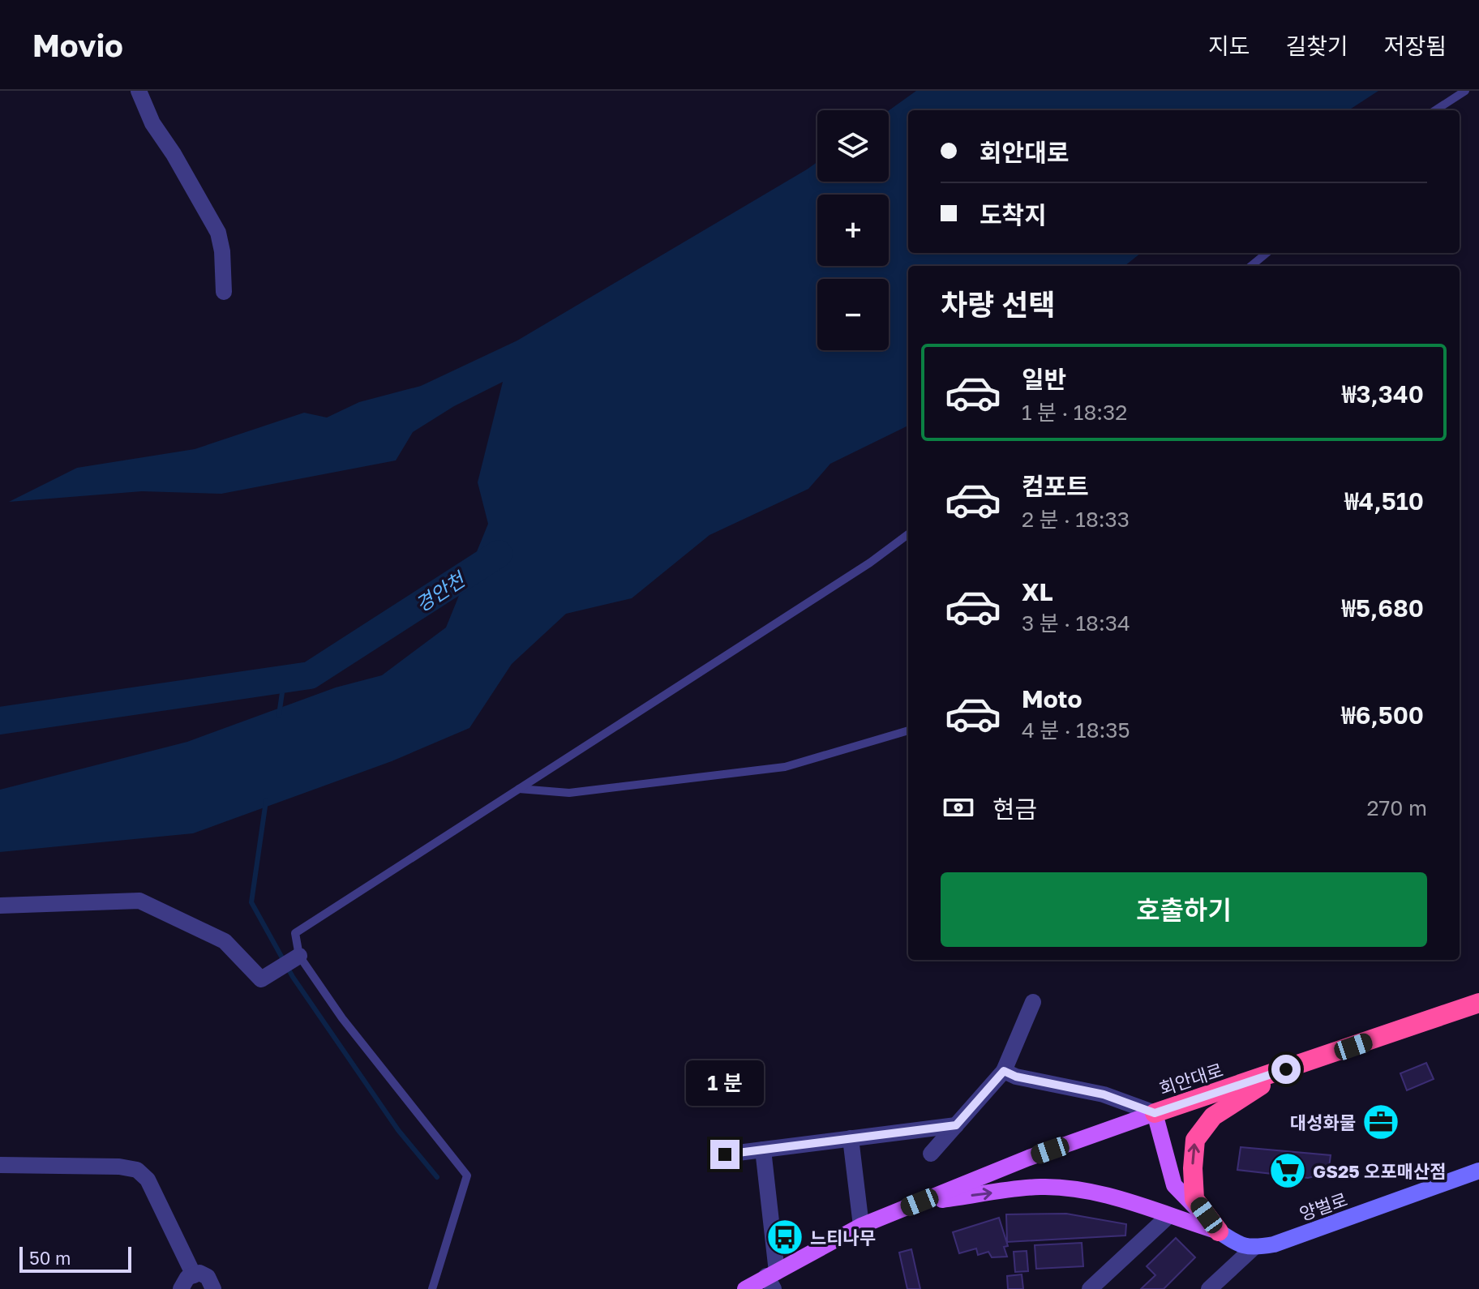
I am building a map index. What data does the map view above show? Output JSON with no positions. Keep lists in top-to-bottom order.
{
  "streets": {
    "highway": ["회안대로"],
    "street": ["양벌로"]
  },
  "water": ["경안천"],
  "places": {
    "office": ["대성화물"],
    "supermarket": ["GS25 오포매산점"],
    "bus stop": ["느티나무"]
  },
  "scale_bar": "50 m",
  "page": {
    "header": "Movio",
    "nav": ["지도", "길찾기", "저장됨"],
    "map_buttons": ["+", "−"],
    "banner": ["회안대로", "도착지"],
    "heading": "차량 선택",
    "list": [
      {
        "name": "일반",
        "note": "1 분 · 18:32",
        "value": "₩3,340"
      },
      {
        "name": "컴포트",
        "note": "2 분 · 18:33",
        "value": "₩4,510"
      },
      {
        "name": "XL",
        "note": "3 분 · 18:34",
        "value": "₩5,680"
      },
      {
        "name": "Moto",
        "note": "4 분 · 18:35",
        "value": "₩6,500"
      }
    ],
    "pay": ["현금", "270 m"],
    "buttons": "호출하기",
    "bubble": "1 분",
    "scale": "50 m"
  }
}
